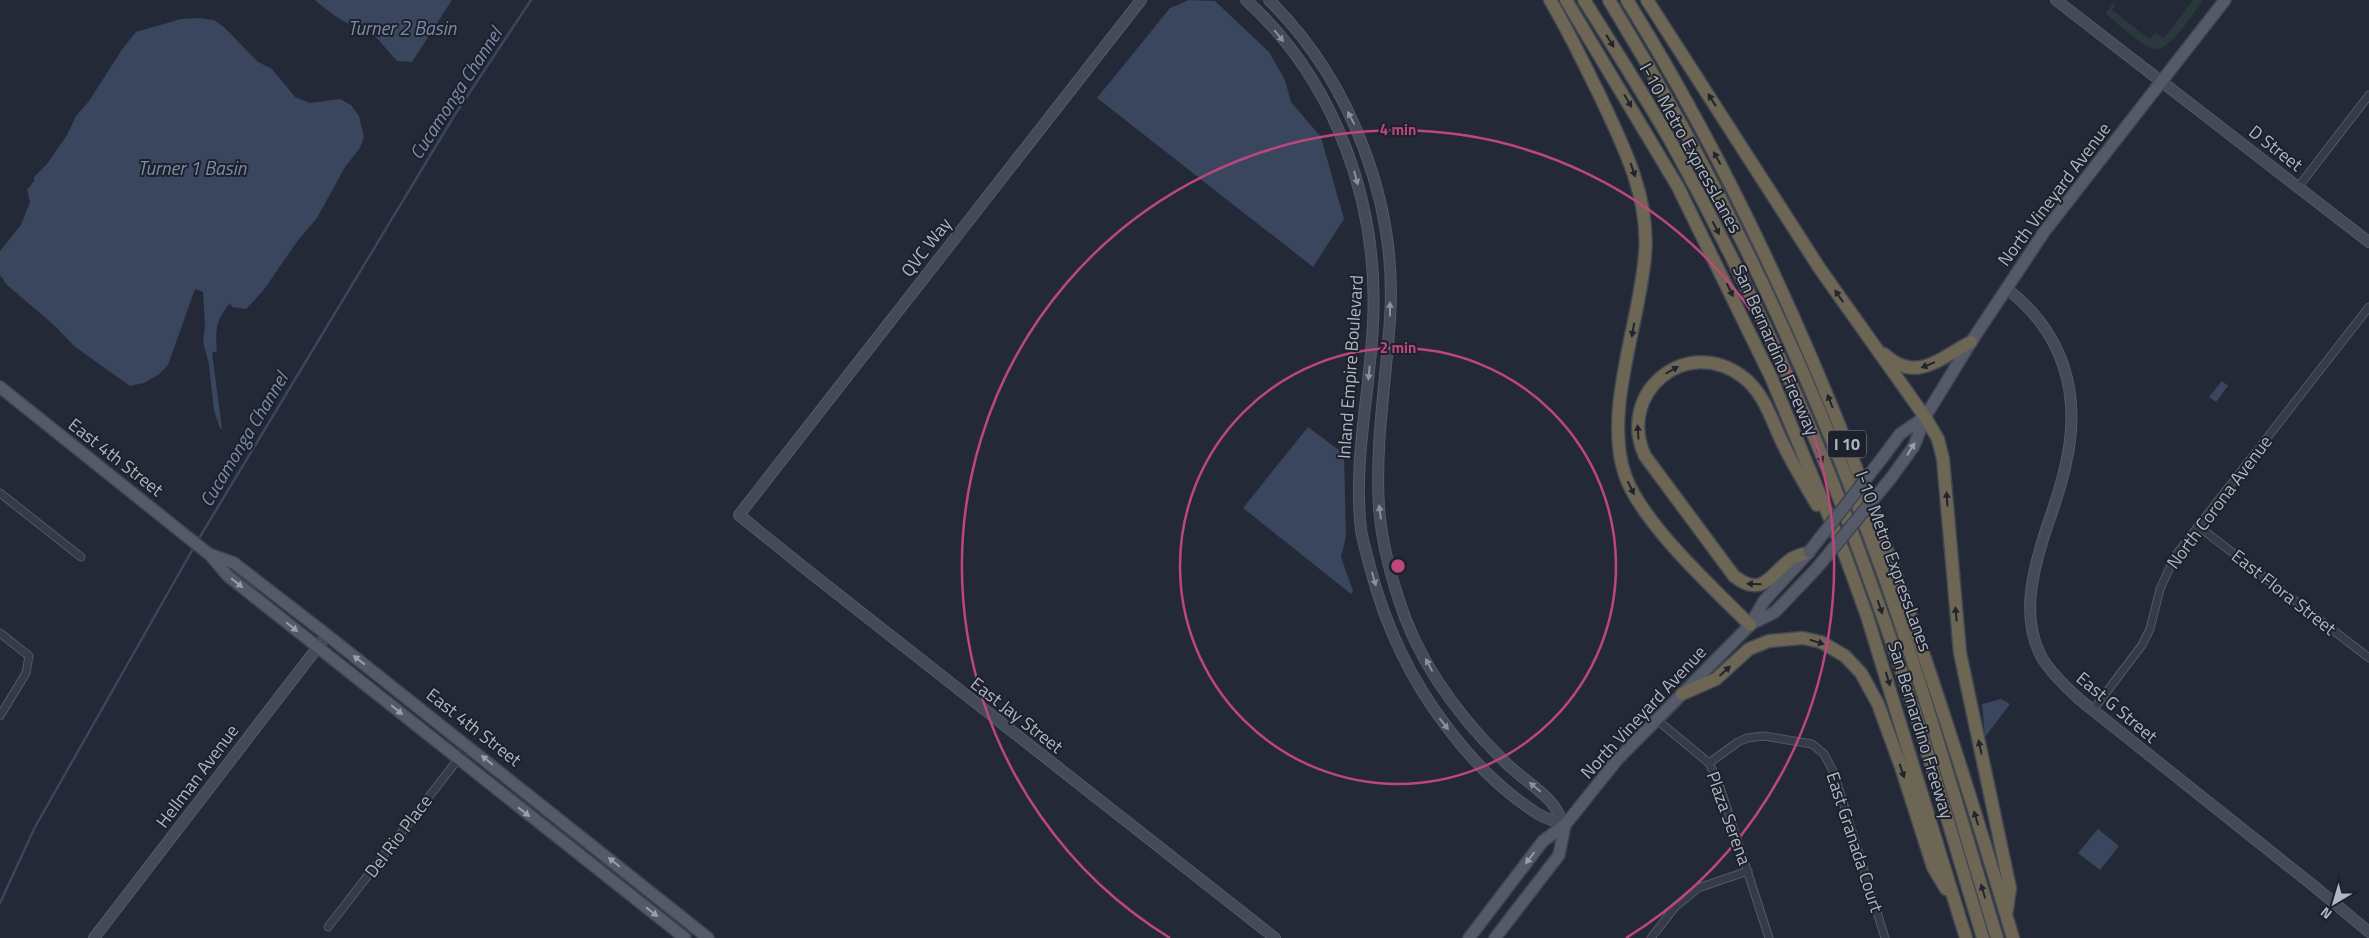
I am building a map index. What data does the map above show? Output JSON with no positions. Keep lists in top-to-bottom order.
{
  "streets": {
    "highway": ["I-10 Metro ExpressLanes", "San Bernardino Freeway", "I 10"],
    "main road": ["North Vineyard Avenue", "East 4th Street"],
    "street": [
      "D Street",
      "QVC Way",
      "Inland Empire Boulevard",
      "North Corona Avenue",
      "East Flora Street",
      "East G Street",
      "East Jay Street",
      "Hellman Avenue",
      "Plaza Serena",
      "Del Rio Place",
      "East Granada Court"
    ]
  },
  "crossings": [
    ["D Street", "North Vineyard Avenue"],
    ["North Vineyard Avenue", "Inland Empire Boulevard"],
    ["North Vineyard Avenue", "East G Street"],
    ["North Vineyard Avenue", "Plaza Serena"],
    ["QVC Way", "East Jay Street"],
    ["East 4th Street", "Hellman Avenue"],
    ["East 4th Street", "Del Rio Place"],
    ["North Corona Avenue", "East Flora Street"],
    ["North Corona Avenue", "East G Street"],
    ["Plaza Serena", "East Granada Court"]
  ],
  "water": ["Turner 2 Basin", "Cucamonga Channel", "Turner 1 Basin"],
  "north": "bottom left",
  "rings": ["4 min", "2 min"]
}
